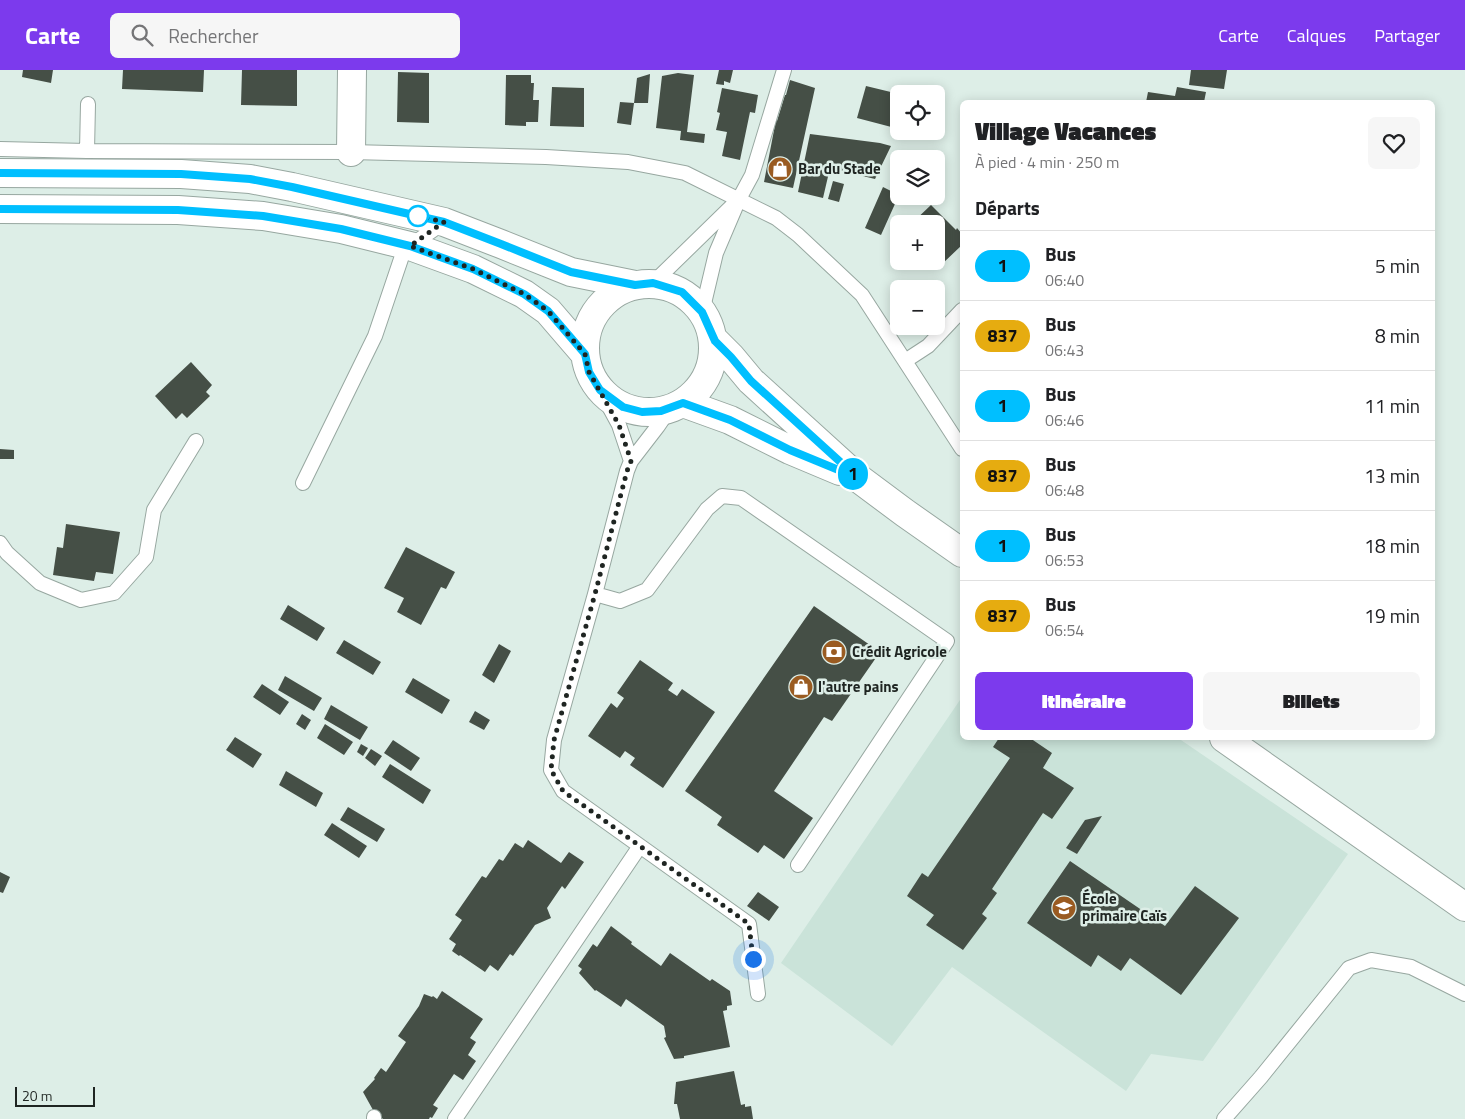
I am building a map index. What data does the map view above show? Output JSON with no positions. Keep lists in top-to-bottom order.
{
  "places": {
    "shop": ["Bar du Stade", "l'autre pains"],
    "bank": ["Crédit Agricole"],
    "school or university": ["École primaire Caïs"]
  },
  "lines": ["bus line 1"],
  "scale_bar": "20 m",
  "page": {
    "header": "Carte",
    "search": "Rechercher",
    "nav": ["Carte", "Calques", "Partager"],
    "on_map": "1",
    "map_buttons": ["+", "−"],
    "heading": [
      ["Village Vacances", "À pied · 4 min · 250 m"],
      "Départs"
    ],
    "list": [
      {
        "mark": "1",
        "name": "Bus",
        "note": "06:40",
        "value": "5 min"
      },
      {
        "mark": "837",
        "name": "Bus",
        "note": "06:43",
        "value": "8 min"
      },
      {
        "mark": "1",
        "name": "Bus",
        "note": "06:46",
        "value": "11 min"
      },
      {
        "mark": "837",
        "name": "Bus",
        "note": "06:48",
        "value": "13 min"
      },
      {
        "mark": "1",
        "name": "Bus",
        "note": "06:53",
        "value": "18 min"
      },
      {
        "mark": "837",
        "name": "Bus",
        "note": "06:54",
        "value": "19 min"
      }
    ],
    "buttons": ["Itinéraire", "Billets"],
    "scale": "20 m"
  }
}
